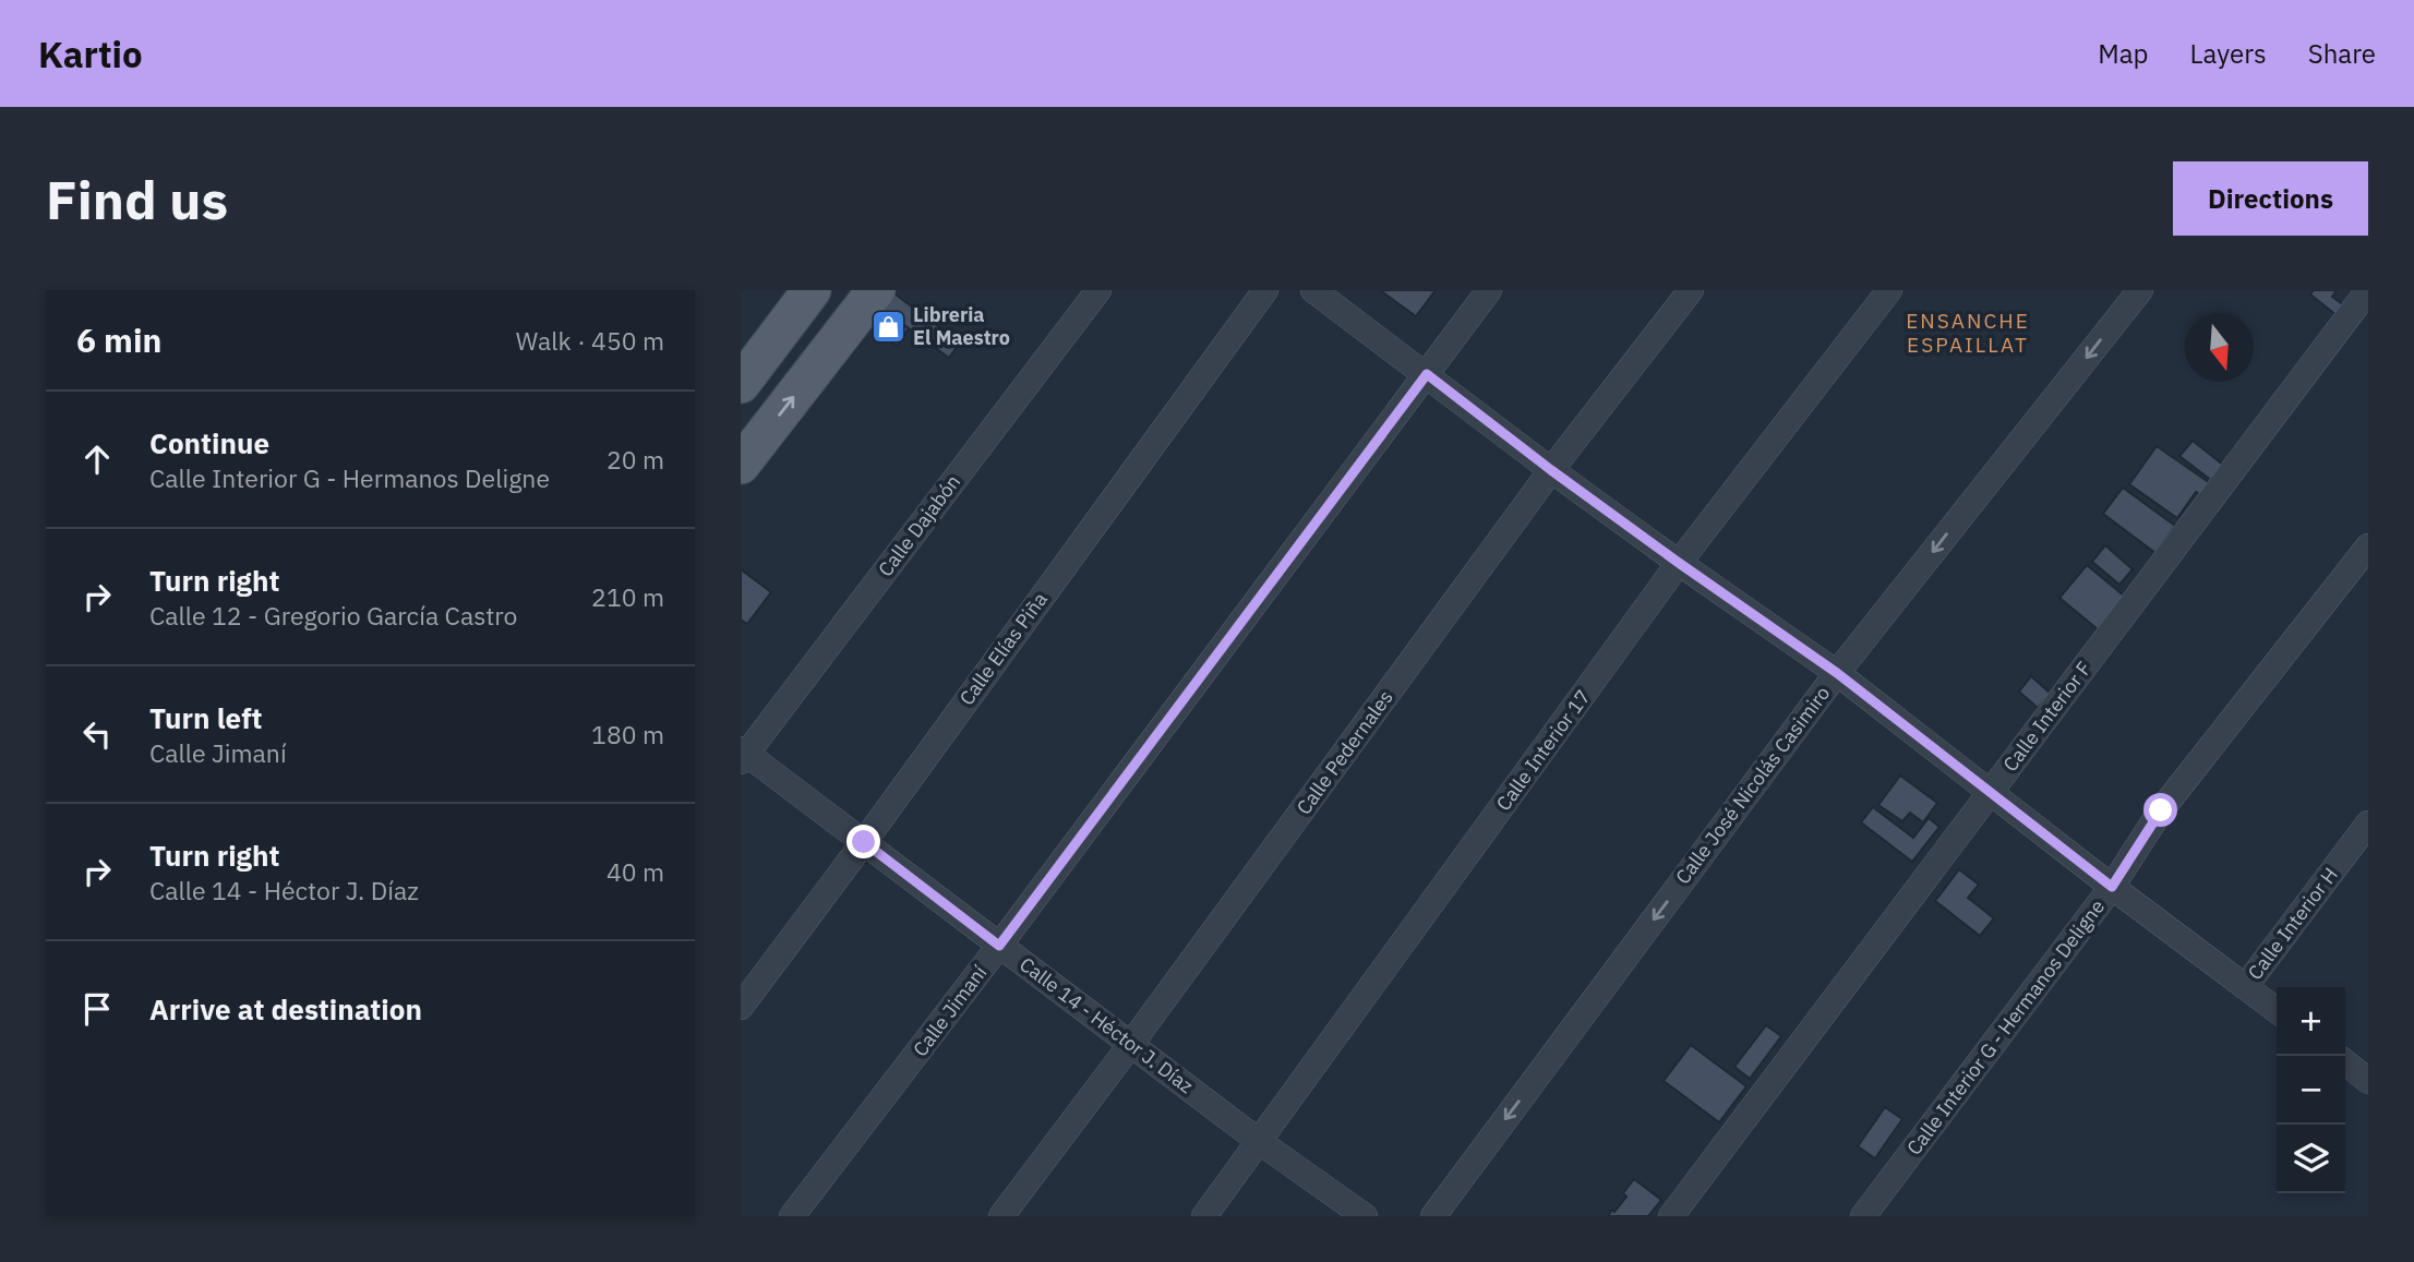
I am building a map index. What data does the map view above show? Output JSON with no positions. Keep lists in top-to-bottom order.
{
  "streets": {
    "street": [
      "Calle Dajabón",
      "Calle Elías Piña",
      "Calle Interior F",
      "Calle Interior 17",
      "Calle Pedernales",
      "Calle José Nicolás Casimiro",
      "Calle Interior H",
      "Calle Jimaní",
      "Calle 14 - Héctor J. Díaz",
      "Calle Interior G - Hermanos Deligne"
    ]
  },
  "crossings": [
    ["Calle Dajabón", "Calle 14 - Héctor J. Díaz"],
    ["Calle Elías Piña", "Calle 14 - Héctor J. Díaz"],
    ["Calle Interior 17", "Calle 14 - Héctor J. Díaz"],
    ["Calle Pedernales", "Calle 14 - Héctor J. Díaz"],
    ["Calle Jimaní", "Calle 14 - Héctor J. Díaz"]
  ],
  "one_way": ["Calle José Nicolás Casimiro"],
  "districts": ["ENSANCHE ESPAILLAT"],
  "places": {
    "shop": ["Libreria El Maestro"]
  },
  "north": "bottom",
  "page": {
    "header": "Kartio",
    "nav": ["Map", "Layers", "Share"],
    "buttons": "Directions",
    "title": "Find us",
    "heading": ["6 min", "Walk · 450 m"],
    "list": [
      ["Continue", "Calle Interior G - Hermanos Deligne", "20 m"],
      ["Turn right", "Calle 12 - Gregorio García Castro", "210 m"],
      ["Turn left", "Calle Jimaní", "180 m"],
      ["Turn right", "Calle 14 - Héctor J. Díaz", "40 m"],
      "Arrive at destination"
    ],
    "map_buttons": ["+", "−"]
  }
}
